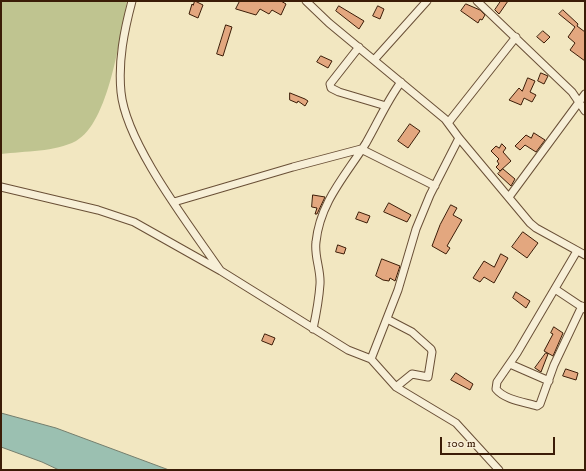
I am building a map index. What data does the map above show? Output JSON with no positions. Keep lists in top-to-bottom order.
{
  "scale_bar": "100 m"
}
